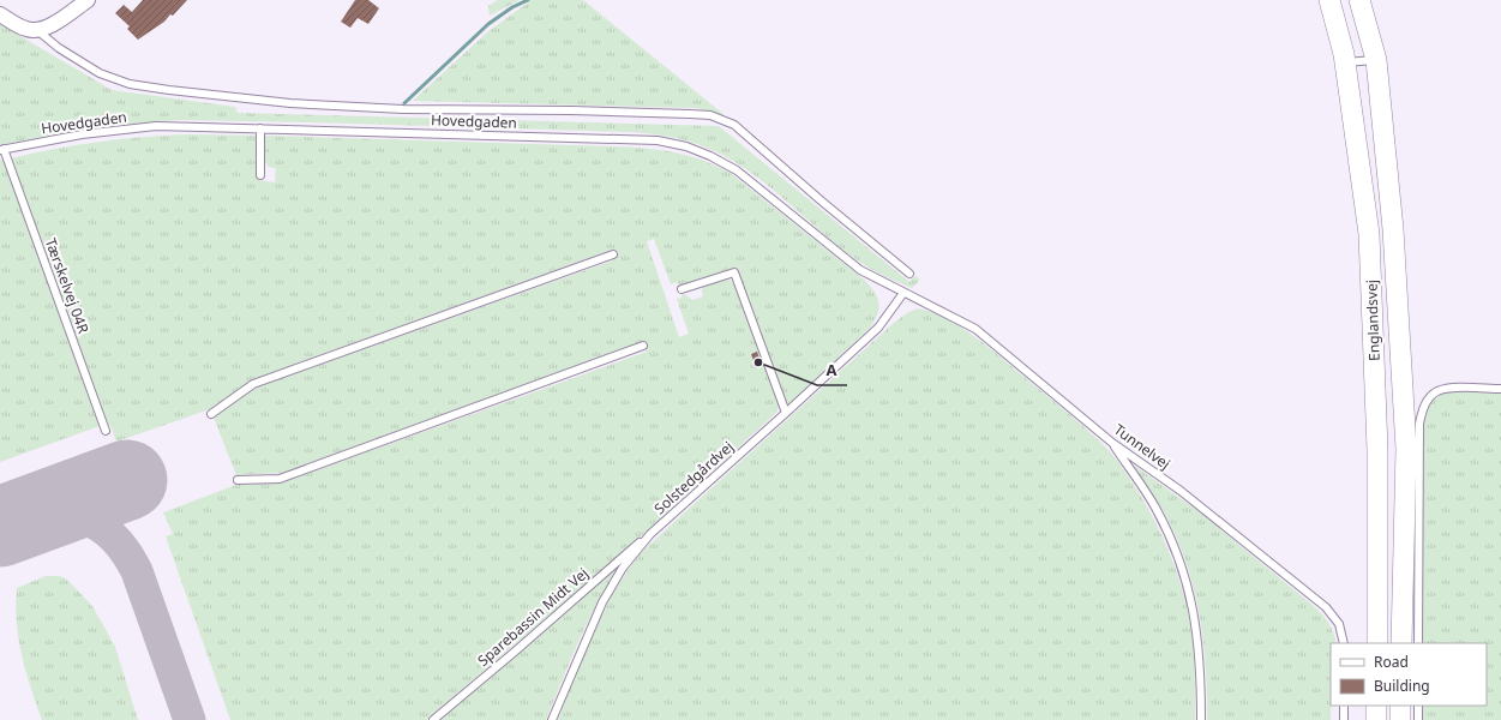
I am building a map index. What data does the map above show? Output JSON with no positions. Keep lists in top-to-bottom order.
{
  "streets": {
    "main road": ["Englandsvej"],
    "lane": [
      "Hovedgaden",
      "Tærskelvej 04R",
      "Tunnelvej",
      "Solstedgårdvej",
      "Sparebassin Midt Vej"
    ]
  },
  "crossings": [
    ["Hovedgaden", "Tærskelvej 04R"],
    ["Hovedgaden", "Tunnelvej"],
    ["Hovedgaden", "Solstedgårdvej"],
    ["Tunnelvej", "Solstedgårdvej"],
    ["Solstedgårdvej", "Sparebassin Midt Vej"]
  ],
  "places": ["A"],
  "legend": ["Road", "Building"]
}
